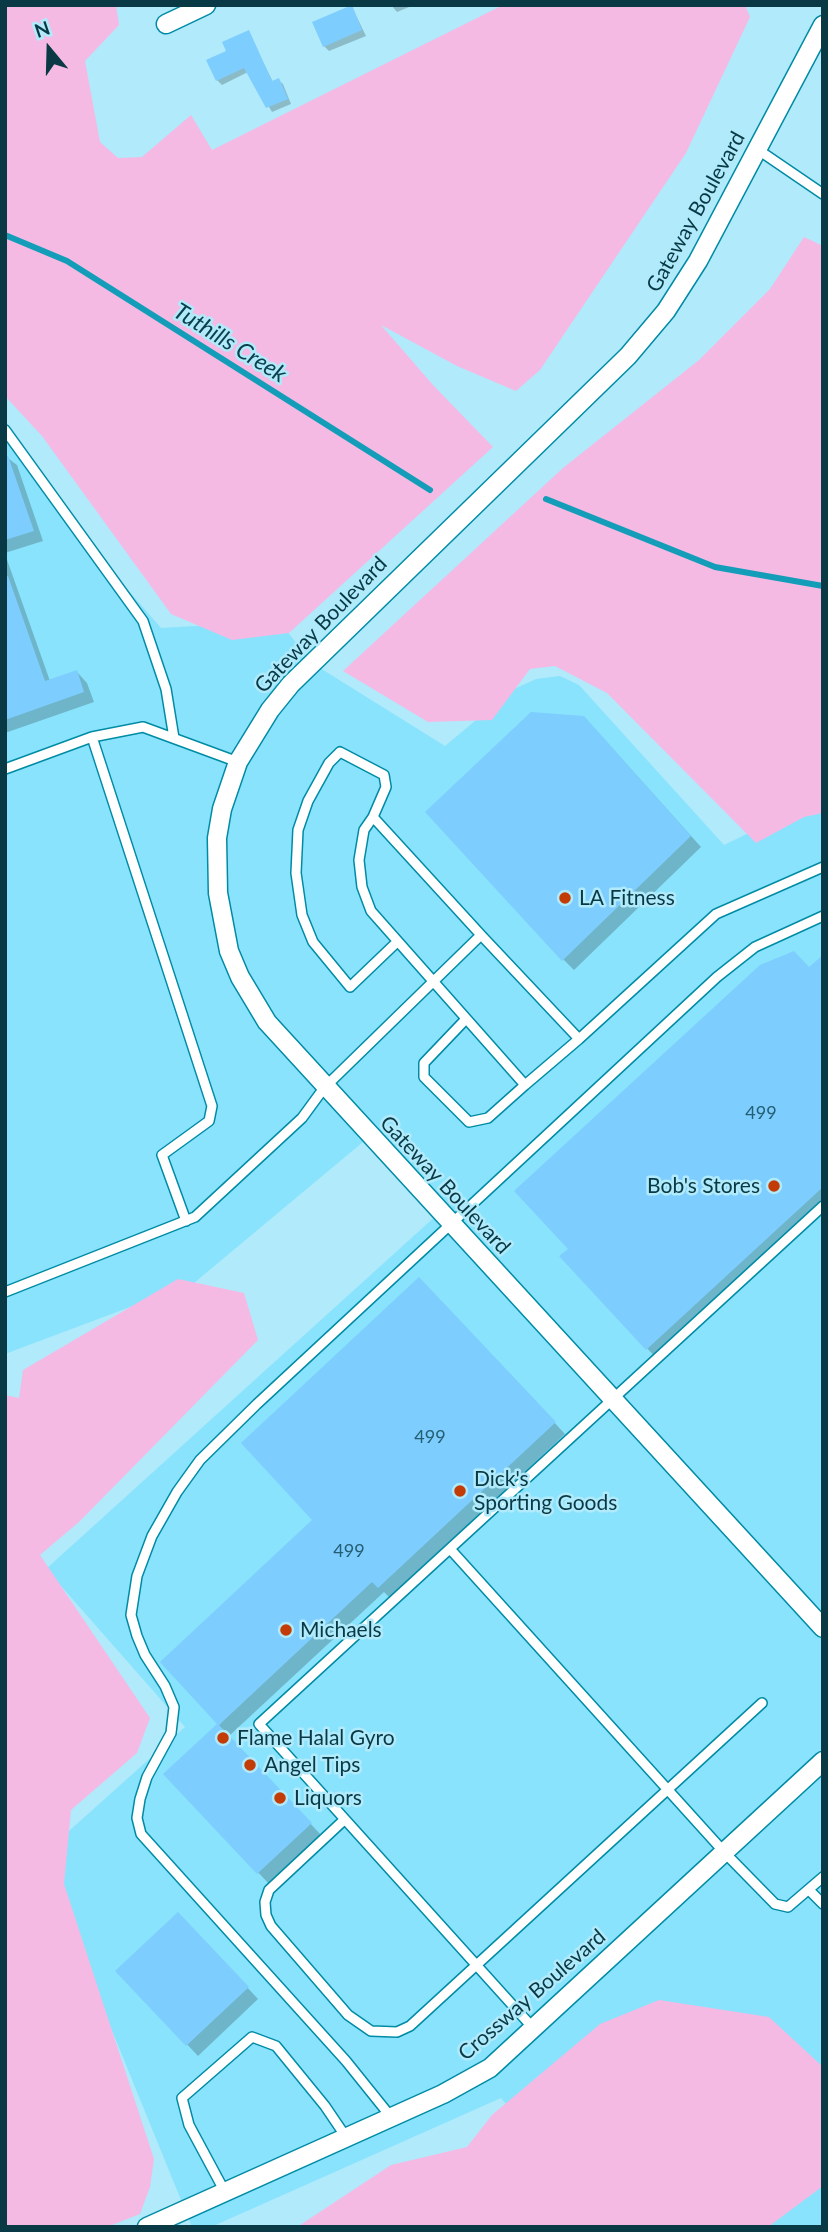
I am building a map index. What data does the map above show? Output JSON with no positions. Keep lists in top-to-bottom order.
{
  "streets": {
    "street": ["Gateway Boulevard", "Crossway Boulevard"]
  },
  "water": ["Tuthills Creek"],
  "places": [
    "LA Fitness",
    "Bob's Stores",
    "Dick's Sporting Goods",
    "Michaels",
    "Flame Halal Gyro",
    "Angel Tips",
    "Liquors"
  ],
  "house_numbers": ["499", "499", "499"],
  "north": "top"
}
